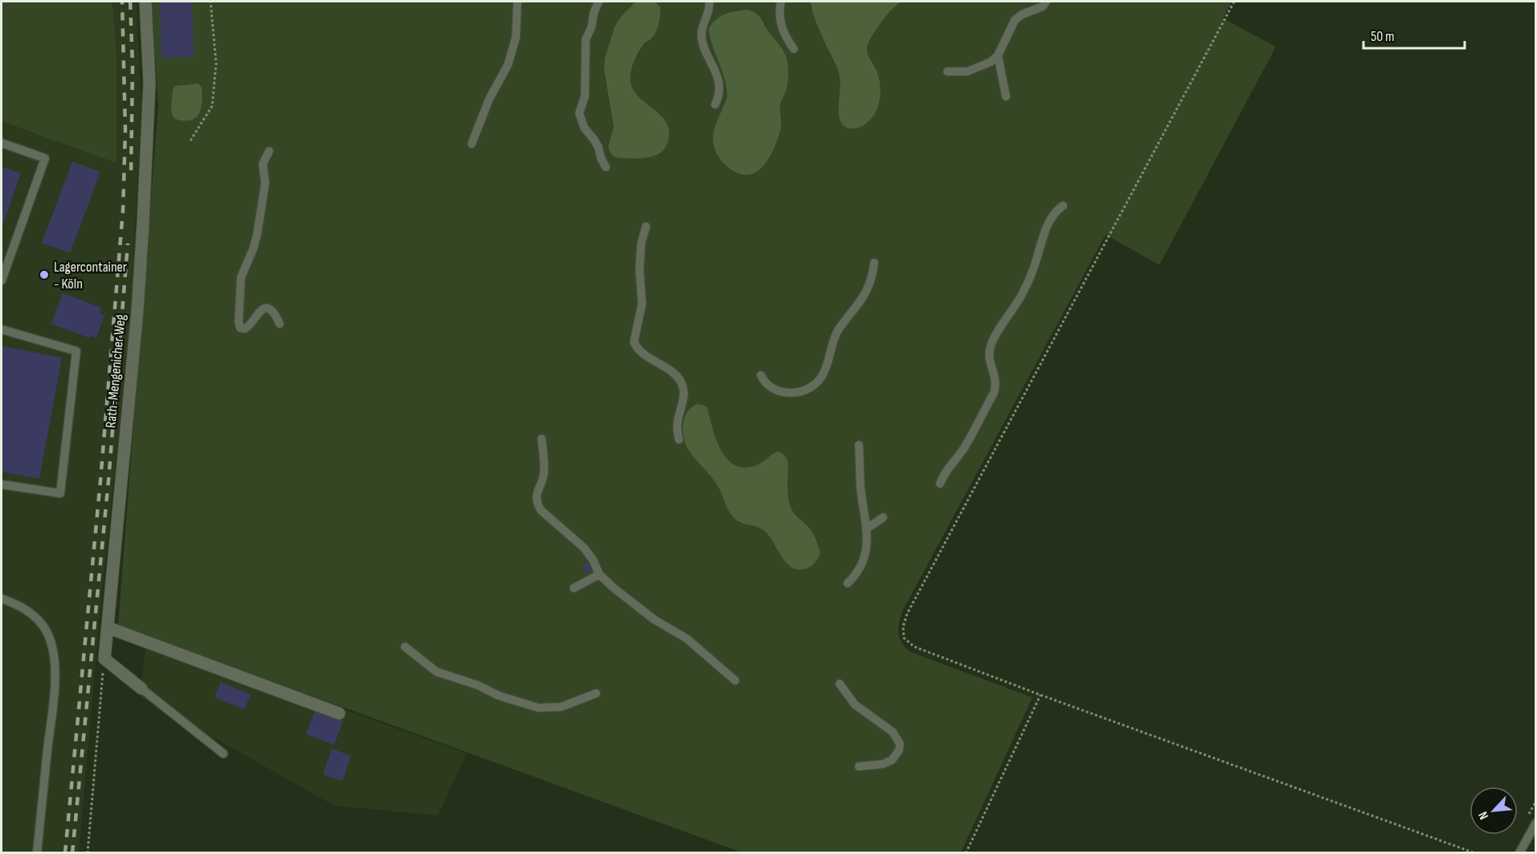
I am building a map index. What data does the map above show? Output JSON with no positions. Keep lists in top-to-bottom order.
{
  "streets": {
    "street": ["Rath-Mengenicher Weg"]
  },
  "places": ["Lagercontainer - Köln"],
  "scale_bar": "50 m",
  "north": "bottom left"
}
